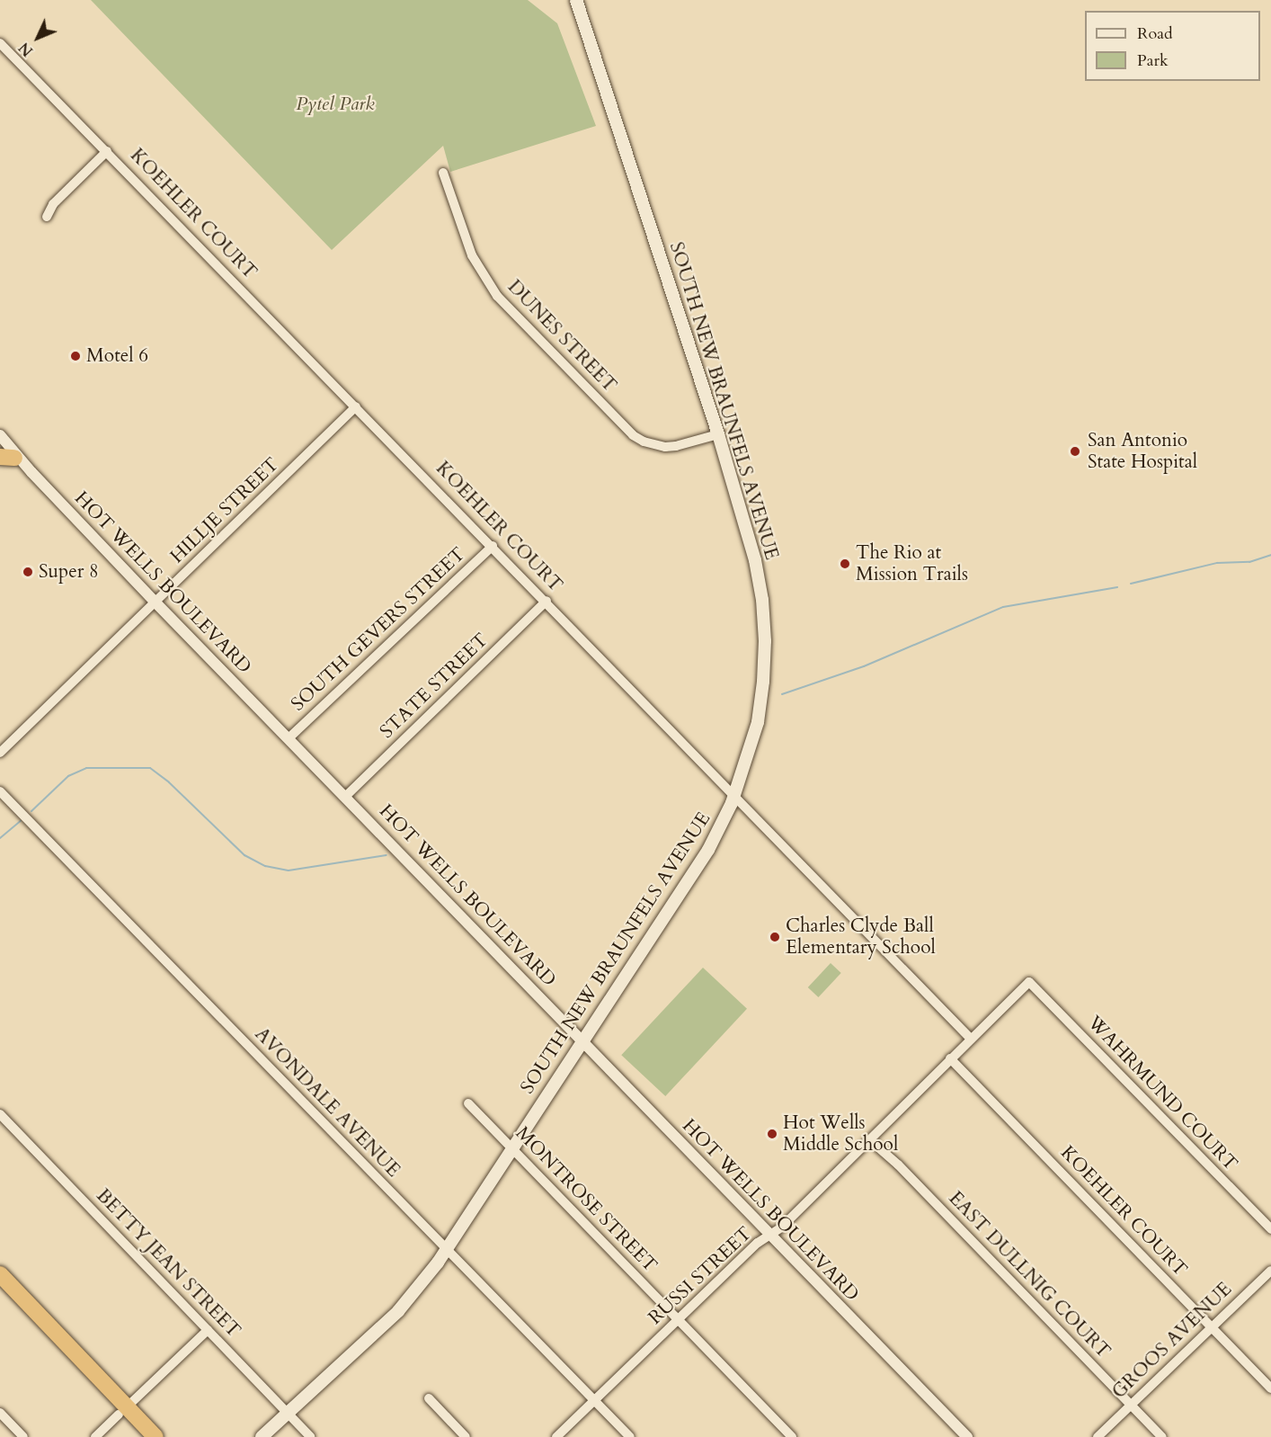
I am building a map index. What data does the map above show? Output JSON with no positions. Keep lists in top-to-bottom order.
{
  "streets": {
    "main road": ["SOUTH NEW BRAUNFELS AVENUE"],
    "street": [
      "KOEHLER COURT",
      "DUNES STREET",
      "HILLJE STREET",
      "HOT WELLS BOULEVARD",
      "SOUTH GEVERS STREET",
      "STATE STREET",
      "WAHRMUND COURT",
      "AVONDALE AVENUE",
      "MONTROSE STREET",
      "BETTY JEAN STREET",
      "EAST DULLNIG COURT",
      "RUSSI STREET",
      "GROOS AVENUE"
    ]
  },
  "crossings": [
    ["KOEHLER COURT", "SOUTH NEW BRAUNFELS AVENUE"],
    ["KOEHLER COURT", "HILLJE STREET"],
    ["KOEHLER COURT", "SOUTH GEVERS STREET"],
    ["KOEHLER COURT", "STATE STREET"],
    ["KOEHLER COURT", "RUSSI STREET"],
    ["KOEHLER COURT", "GROOS AVENUE"],
    ["DUNES STREET", "SOUTH NEW BRAUNFELS AVENUE"],
    ["SOUTH NEW BRAUNFELS AVENUE", "HOT WELLS BOULEVARD"],
    ["SOUTH NEW BRAUNFELS AVENUE", "AVONDALE AVENUE"],
    ["SOUTH NEW BRAUNFELS AVENUE", "MONTROSE STREET"],
    ["SOUTH NEW BRAUNFELS AVENUE", "BETTY JEAN STREET"],
    ["HILLJE STREET", "HOT WELLS BOULEVARD"],
    ["HOT WELLS BOULEVARD", "SOUTH GEVERS STREET"],
    ["HOT WELLS BOULEVARD", "STATE STREET"],
    ["HOT WELLS BOULEVARD", "RUSSI STREET"],
    ["WAHRMUND COURT", "RUSSI STREET"],
    ["AVONDALE AVENUE", "RUSSI STREET"],
    ["MONTROSE STREET", "RUSSI STREET"],
    ["EAST DULLNIG COURT", "RUSSI STREET"],
    ["EAST DULLNIG COURT", "GROOS AVENUE"]
  ],
  "parks": ["Pytel Park"],
  "places": [
    "Motel 6",
    "San Antonio State Hospital",
    "The Rio at Mission Trails",
    "Super 8",
    "Charles Clyde Ball Elementary School",
    "Hot Wells Middle School"
  ],
  "legend": ["Road", "Park"],
  "north": "bottom left"
}
